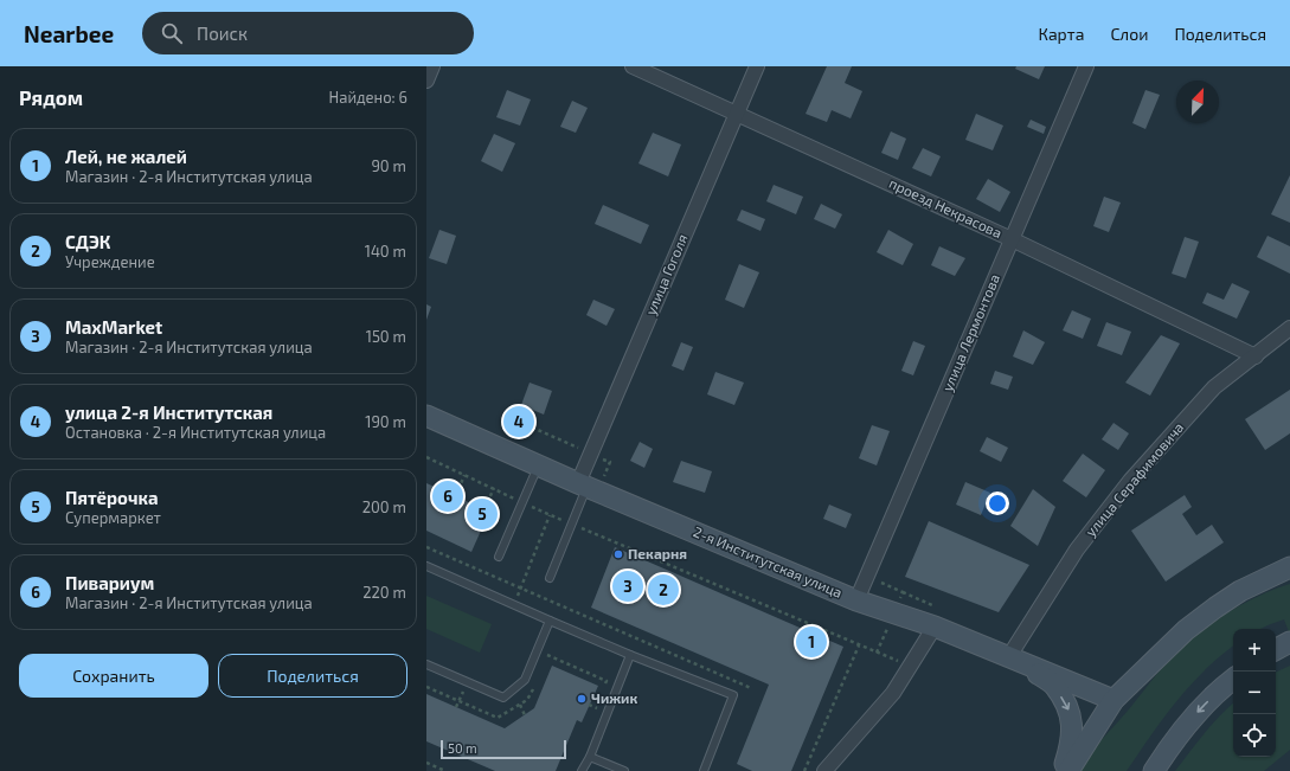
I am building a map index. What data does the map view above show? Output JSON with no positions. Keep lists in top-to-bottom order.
{
  "streets": {
    "street": [
      "проезд Некрасова",
      "улица Гоголя",
      "улица Лермонтова",
      "улица Серафимовича",
      "2-я Институтская улица"
    ]
  },
  "crossings": [
    ["проезд Некрасова", "улица Гоголя"],
    ["проезд Некрасова", "улица Лермонтова"],
    ["проезд Некрасова", "улица Серафимовича"],
    ["улица Гоголя", "2-я Институтская улица"],
    ["улица Лермонтова", "2-я Институтская улица"],
    ["улица Серафимовича", "2-я Институтская улица"]
  ],
  "places": ["Пекарня", "Чижик"],
  "scale_bar": "50 m",
  "north": "top right",
  "page": {
    "header": "Nearbee",
    "search": "Поиск",
    "nav": ["Карта", "Слои", "Поделиться"],
    "heading": ["Рядом", "Найдено: 6"],
    "list": [
      {
        "mark": "1",
        "name": "Лей, не жалей",
        "note": "Магазин · 2-я Институтская улица",
        "value": "90 m"
      },
      {
        "mark": "2",
        "name": "СДЭК",
        "note": "Учреждение",
        "value": "140 m"
      },
      {
        "mark": "3",
        "name": "MaxMarket",
        "note": "Магазин · 2-я Институтская улица",
        "value": "150 m"
      },
      {
        "mark": "4",
        "name": "улица 2-я Институтская",
        "note": "Остановка · 2-я Институтская улица",
        "value": "190 m"
      },
      {
        "mark": "5",
        "name": "Пятёрочка",
        "note": "Супермаркет",
        "value": "200 m"
      },
      {
        "mark": "6",
        "name": "Пивариум",
        "note": "Магазин · 2-я Институтская улица",
        "value": "220 m"
      }
    ],
    "pins": [
      "4",
      "6",
      "5",
      "3",
      "2",
      "1"
    ],
    "map_buttons": ["+", "−"],
    "buttons": ["Сохранить", "Поделиться"],
    "scale": "50 m"
  }
}
